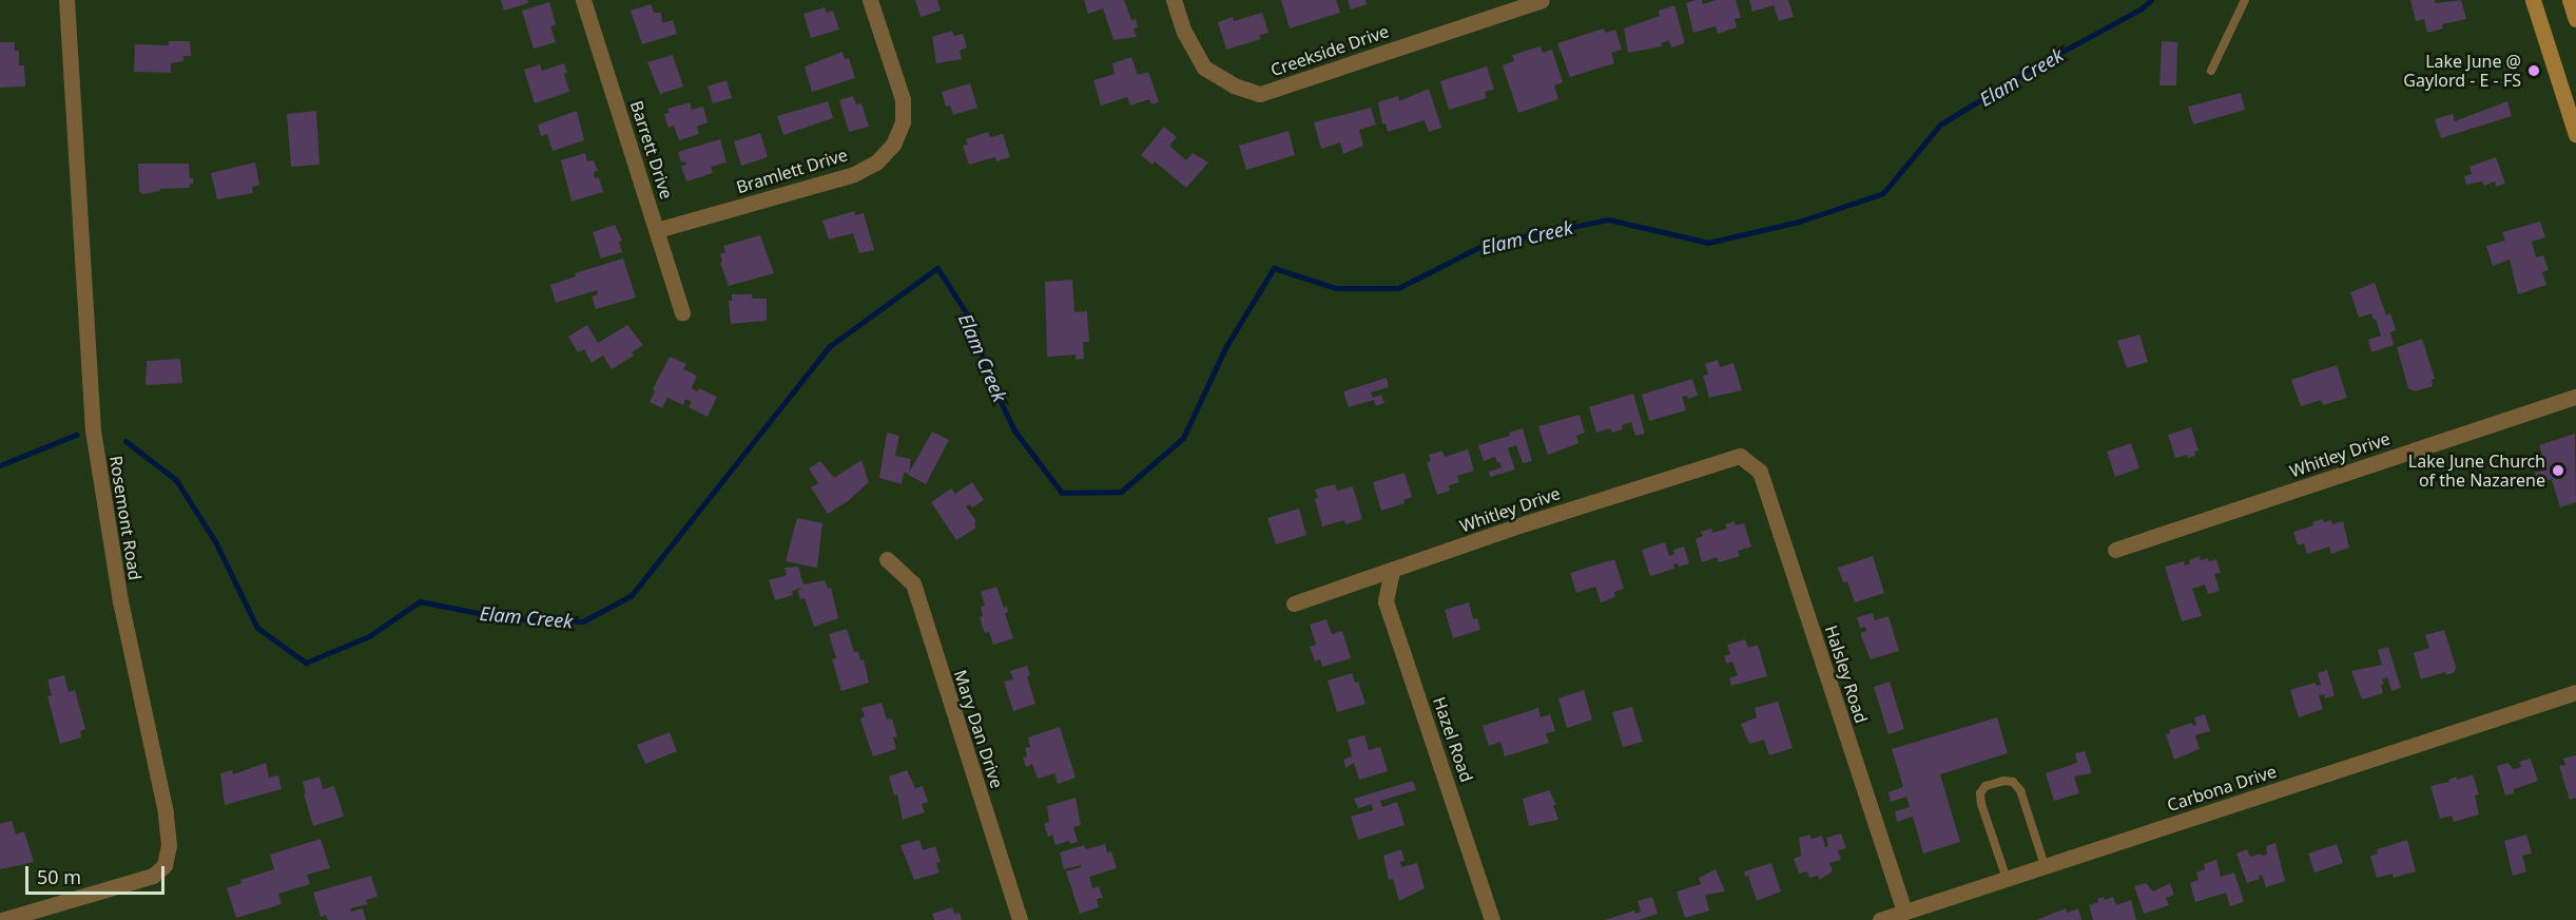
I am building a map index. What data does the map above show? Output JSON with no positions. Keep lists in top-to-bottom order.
{
  "streets": {
    "street": [
      "Creekside Drive",
      "Barrett Drive",
      "Bramlett Drive",
      "Whitley Drive",
      "Rosemont Road",
      "Halsley Road",
      "Mary Dan Drive",
      "Hazel Road",
      "Carbona Drive"
    ]
  },
  "crossings": [
    ["Barrett Drive", "Bramlett Drive"],
    ["Whitley Drive", "Halsley Road"],
    ["Whitley Drive", "Hazel Road"],
    ["Halsley Road", "Carbona Drive"]
  ],
  "water": ["Elam Creek"],
  "places": ["Lake June @ Gaylord - E - FS", "Lake June Church of the Nazarene"],
  "scale_bar": "50 m"
}
